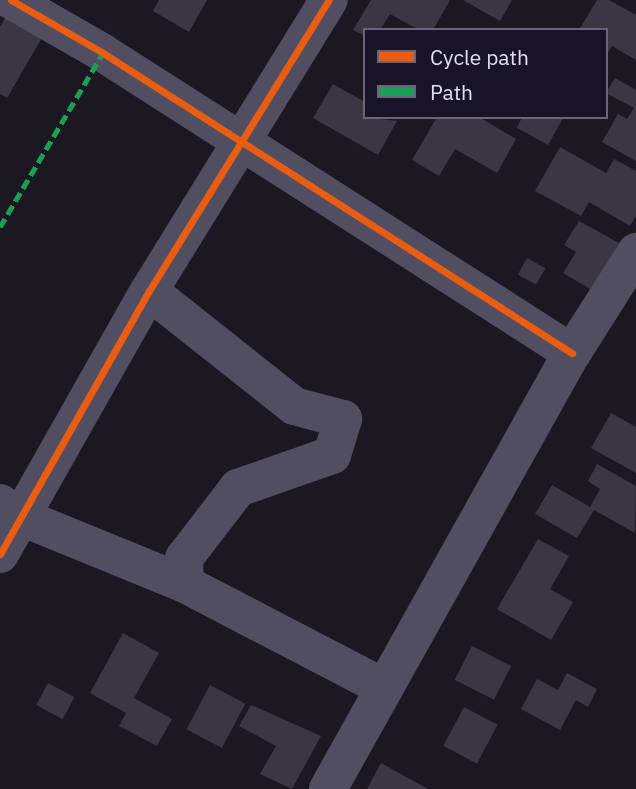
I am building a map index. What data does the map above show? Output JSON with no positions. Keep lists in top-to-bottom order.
{
  "legend": ["Cycle path", "Path"]
}
